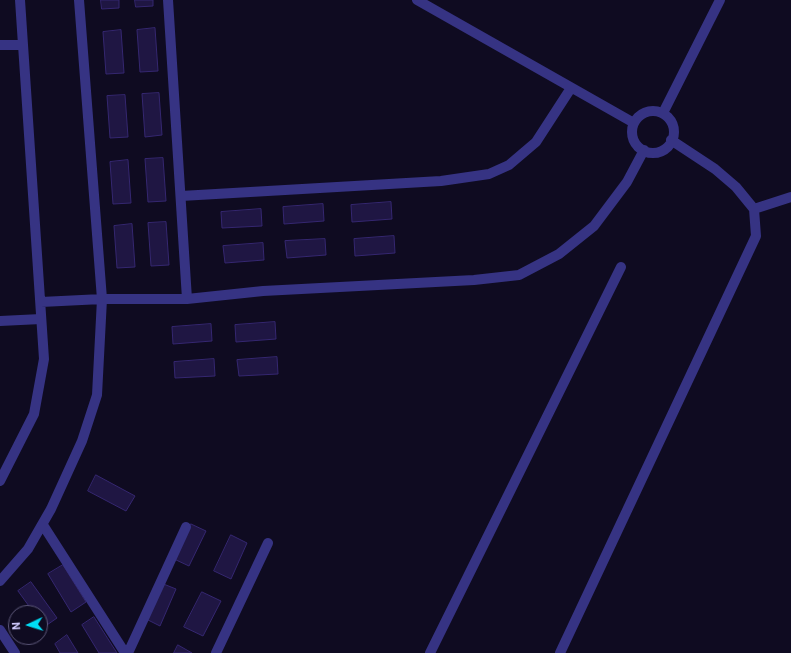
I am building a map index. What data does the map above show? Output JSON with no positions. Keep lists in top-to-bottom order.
{
  "north": "left"
}
